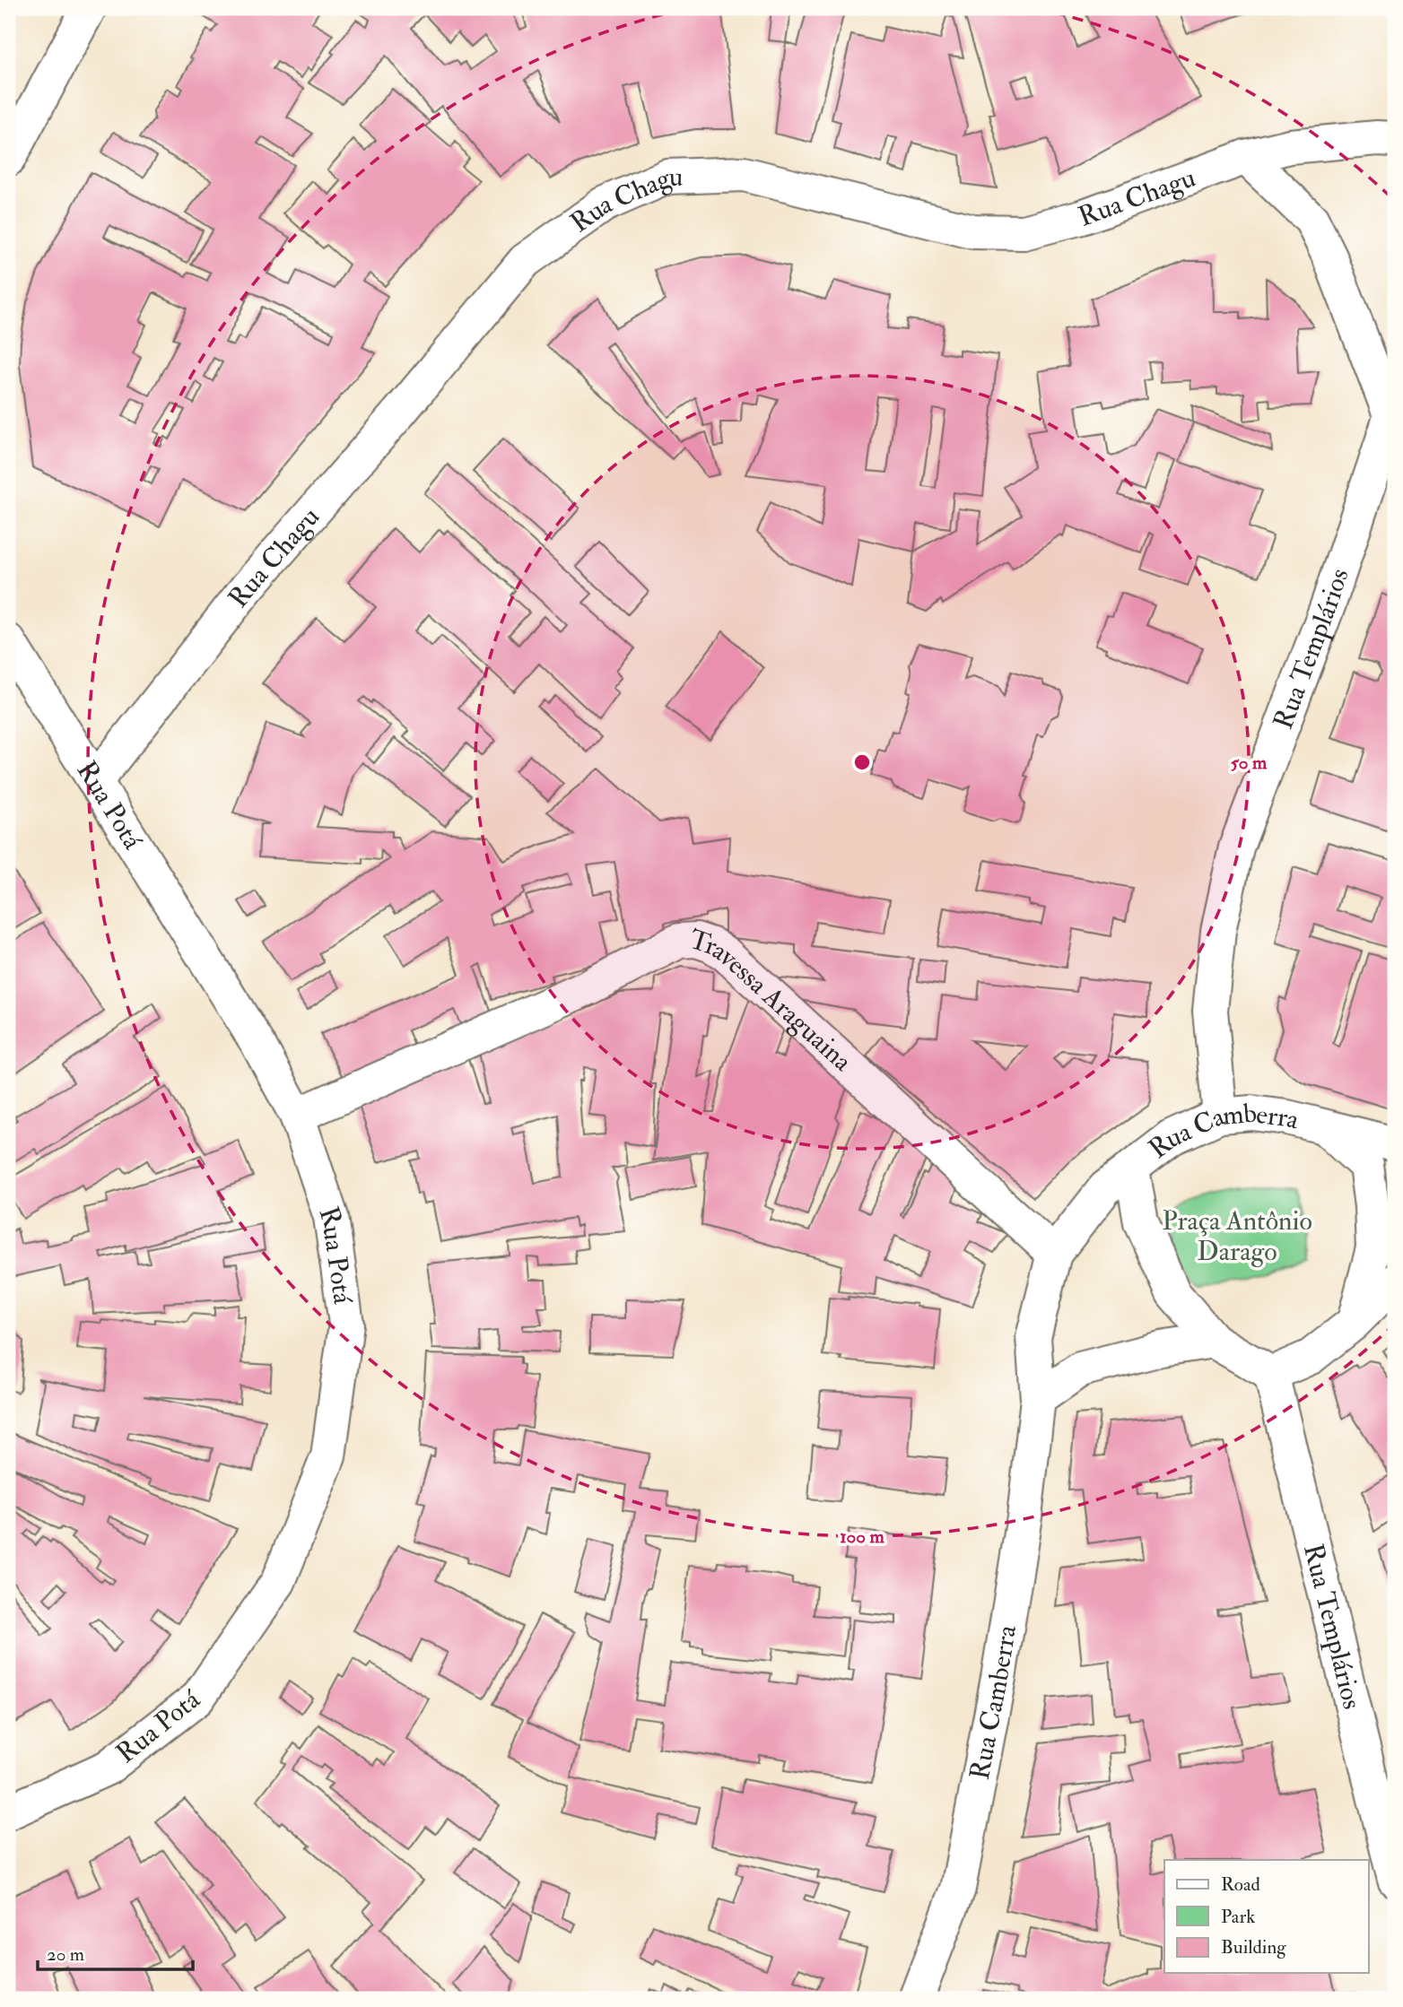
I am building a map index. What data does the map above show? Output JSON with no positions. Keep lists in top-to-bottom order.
{
  "streets": {
    "street": [
      "Rua Chagu",
      "Rua Templários",
      "Rua Potá",
      "Travessa Araguaina",
      "Rua Camberra"
    ]
  },
  "crossings": [
    ["Rua Chagu", "Rua Potá"],
    ["Rua Templários", "Rua Camberra"],
    ["Rua Potá", "Travessa Araguaina"],
    ["Travessa Araguaina", "Rua Camberra"]
  ],
  "parks": ["Praça Antônio Darago"],
  "legend": ["Road", "Park", "Building"],
  "scale_bar": "20 m",
  "rings": ["50 m", "100 m"]
}
